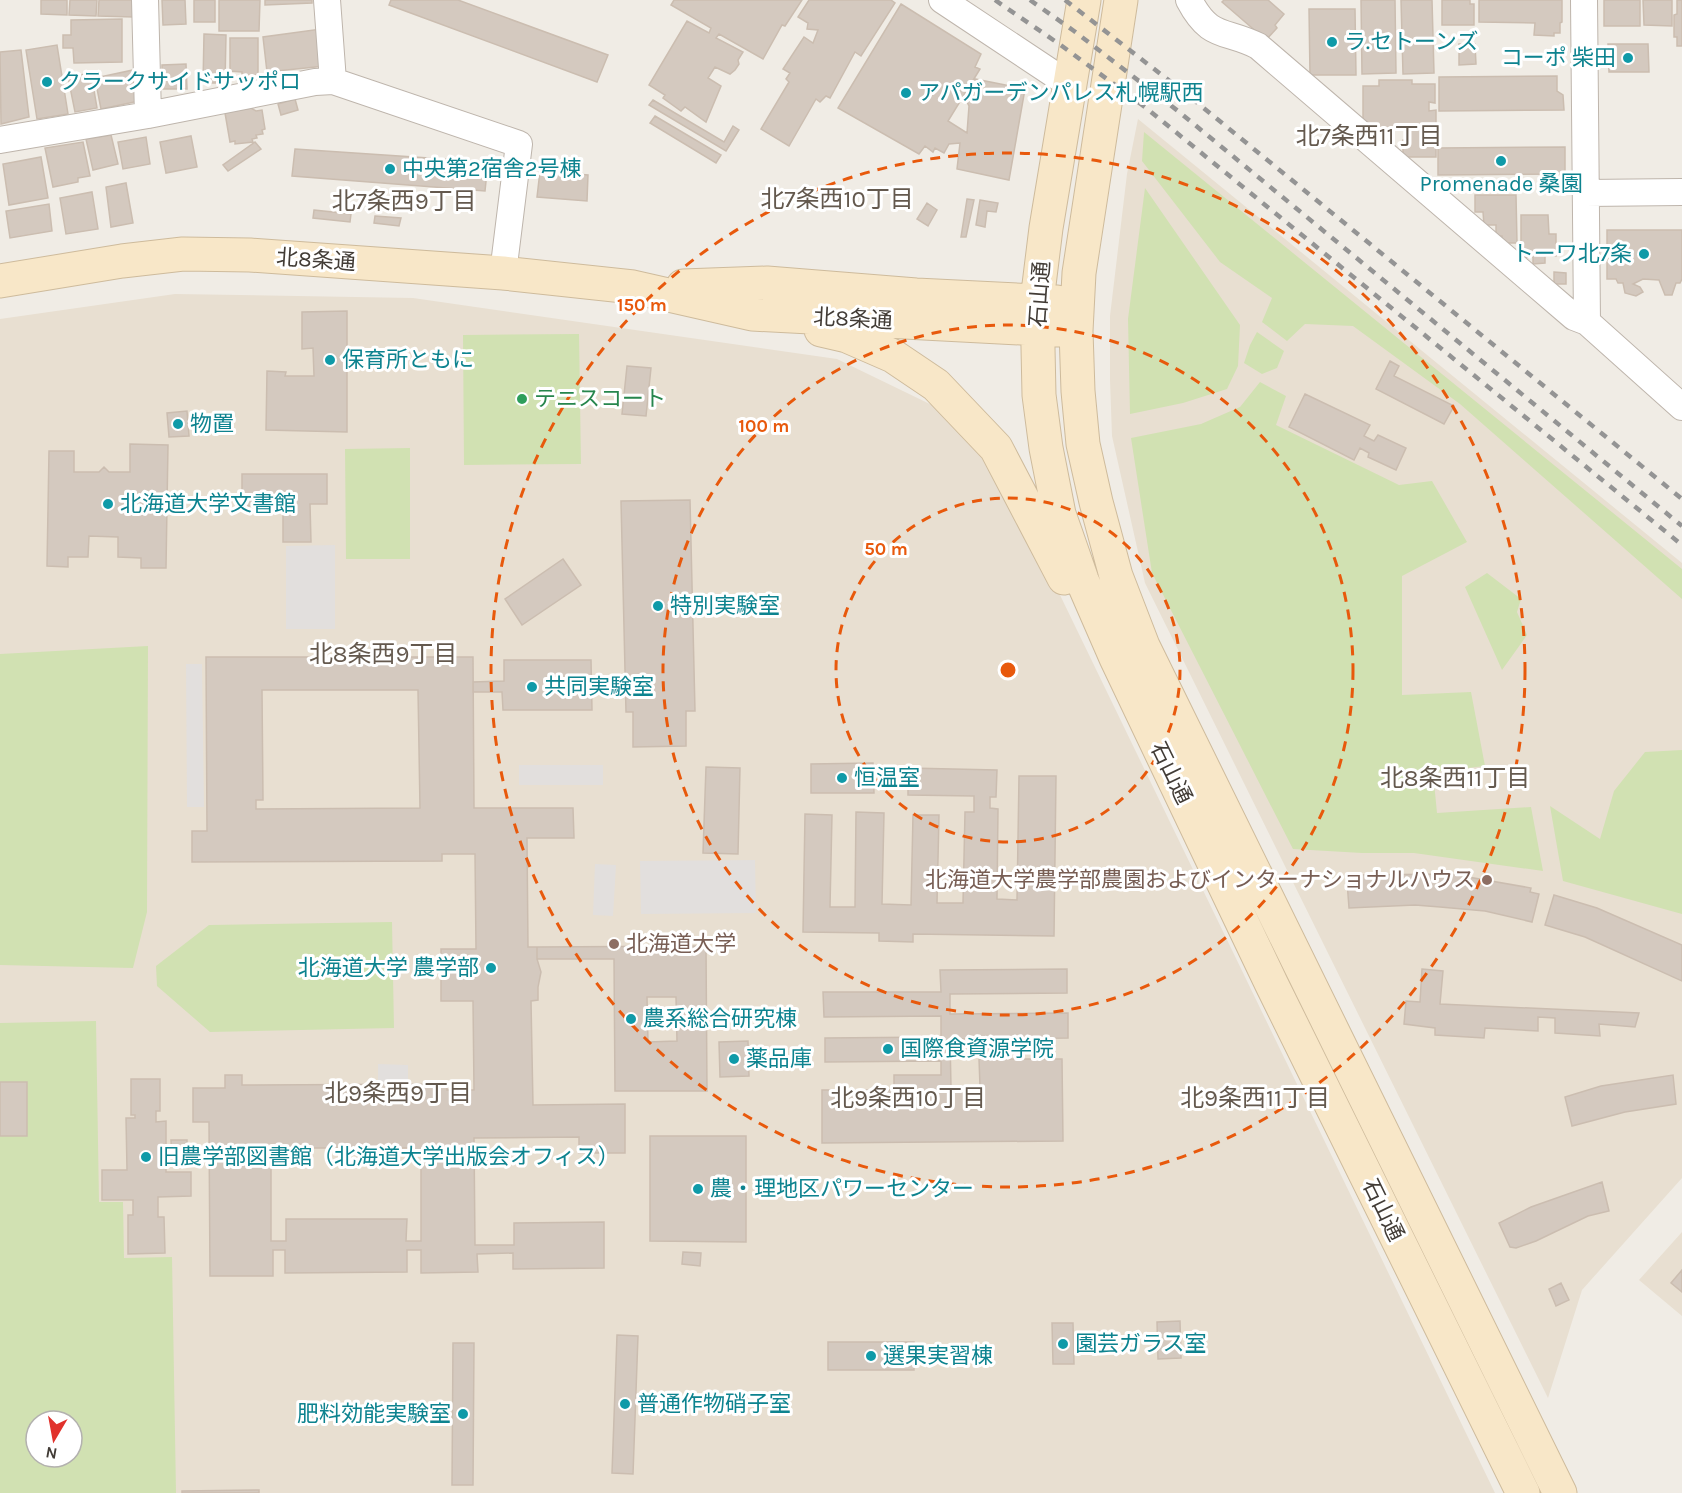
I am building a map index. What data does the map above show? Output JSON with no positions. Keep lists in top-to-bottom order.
{
  "streets": {
    "main road": ["北8条通", "石山通"]
  },
  "crossings": [
    ["北8条通", "石山通"]
  ],
  "districts": [
    "北7条西11丁目",
    "北7条西10丁目",
    "北7条西9丁目",
    "北8条西9丁目",
    "北8条西11丁目",
    "北9条西9丁目",
    "北9条西10丁目",
    "北9条西11丁目"
  ],
  "places": [
    "ラ.セトーンズ",
    "コーポ 柴田",
    "クラークサイドサッポロ",
    "アパガーデンパレス札幌駅西",
    "Promenade 桑園",
    "中央第2宿舎2号棟",
    "トーワ北7条",
    "保育所ともに",
    "テニスコート",
    "物置",
    "北海道大学文書館",
    "特別実験室",
    "共同実験室",
    "恒温室",
    "北海道大学農学部農園およびインターナショナルハウス",
    "北海道大学",
    "北海道大学 農学部",
    "農系総合研究棟",
    "国際食資源学院",
    "薬品庫",
    "旧農学部図書館（北海道大学出版会オフィス）",
    "農・理地区パワーセンター",
    "園芸ガラス室",
    "選果実習棟",
    "普通作物硝子室",
    "肥料効能実験室"
  ],
  "north": "bottom",
  "rings": ["150 m", "100 m", "50 m"]
}
